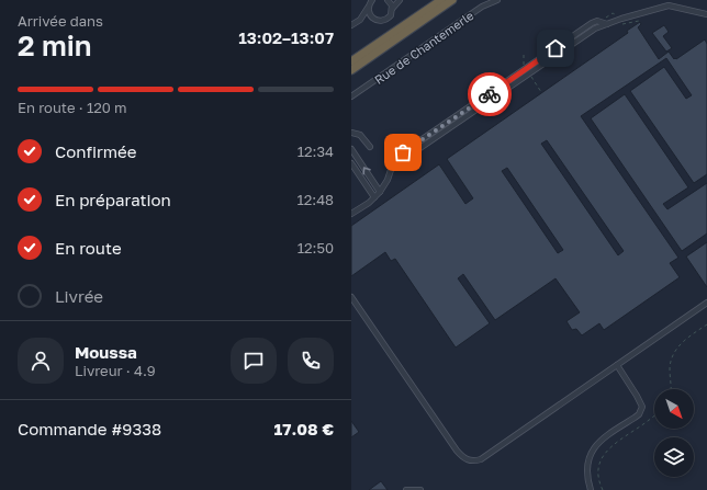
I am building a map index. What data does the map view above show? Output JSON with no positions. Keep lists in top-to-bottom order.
{
  "streets": {
    "street": ["Rue de Chantemerle"]
  },
  "north": "bottom right",
  "page": {
    "heading": ["2 min", "Arrivée dans", "13:02–13:07"],
    "panel": [
      "Moussa",
      "Livreur · 4.9",
      "Commande #9338",
      "17.08 €"
    ],
    "bar": "En route · 120 m",
    "list": [
      ["Confirmée", "12:34"],
      ["En préparation", "12:48"],
      ["En route", "12:50"],
      "Livrée"
    ]
  }
}
